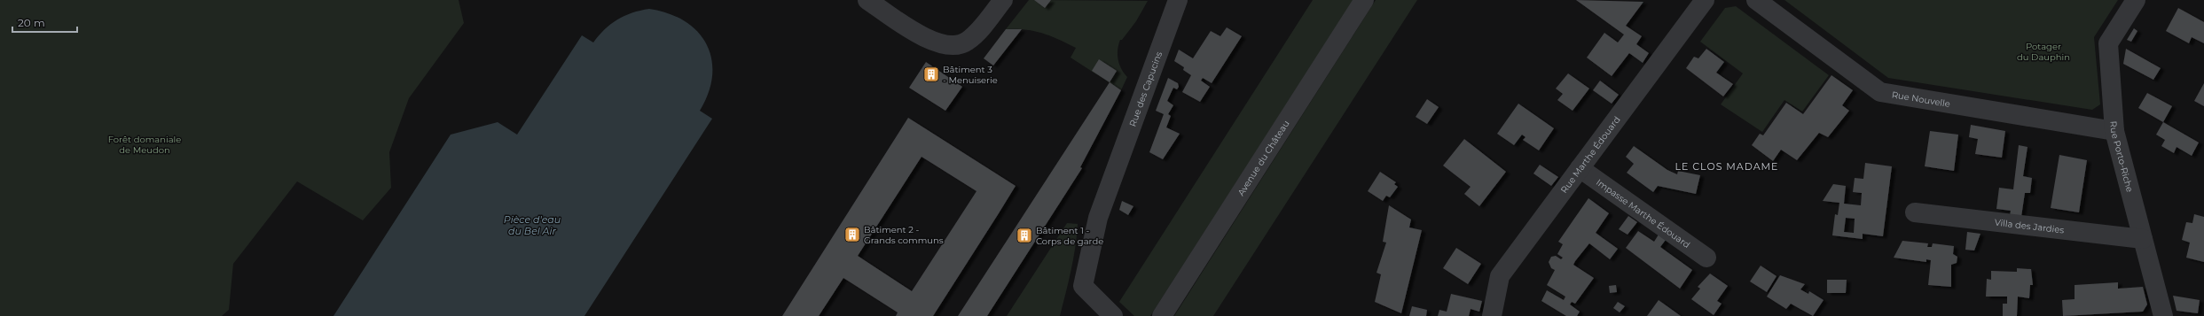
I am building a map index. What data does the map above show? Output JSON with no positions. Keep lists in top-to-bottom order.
{
  "streets": {
    "street": [
      "Rue des Capucins",
      "Rue Nouvelle",
      "Rue Marthe Édouard",
      "Rue Porto-Riche",
      "Avenue du Château",
      "Impasse Marthe Édouard",
      "Villa des Jardies"
    ]
  },
  "crossings": [
    ["Rue Nouvelle", "Rue Porto-Riche"],
    ["Rue Marthe Édouard", "Impasse Marthe Édouard"],
    ["Rue Porto-Riche", "Villa des Jardies"]
  ],
  "districts": ["LE CLOS MADAME"],
  "water": ["Pièce d'eau du Bel Air"],
  "parks": ["Potager du Dauphin", "Forêt domaniale de Meudon"],
  "places": {
    "building": ["Bâtiment 3 - Menuiserie", "Bâtiment 2 - Grands communs", "Bâtiment 1 - Corps de garde"]
  },
  "scale_bar": "20 m"
}
